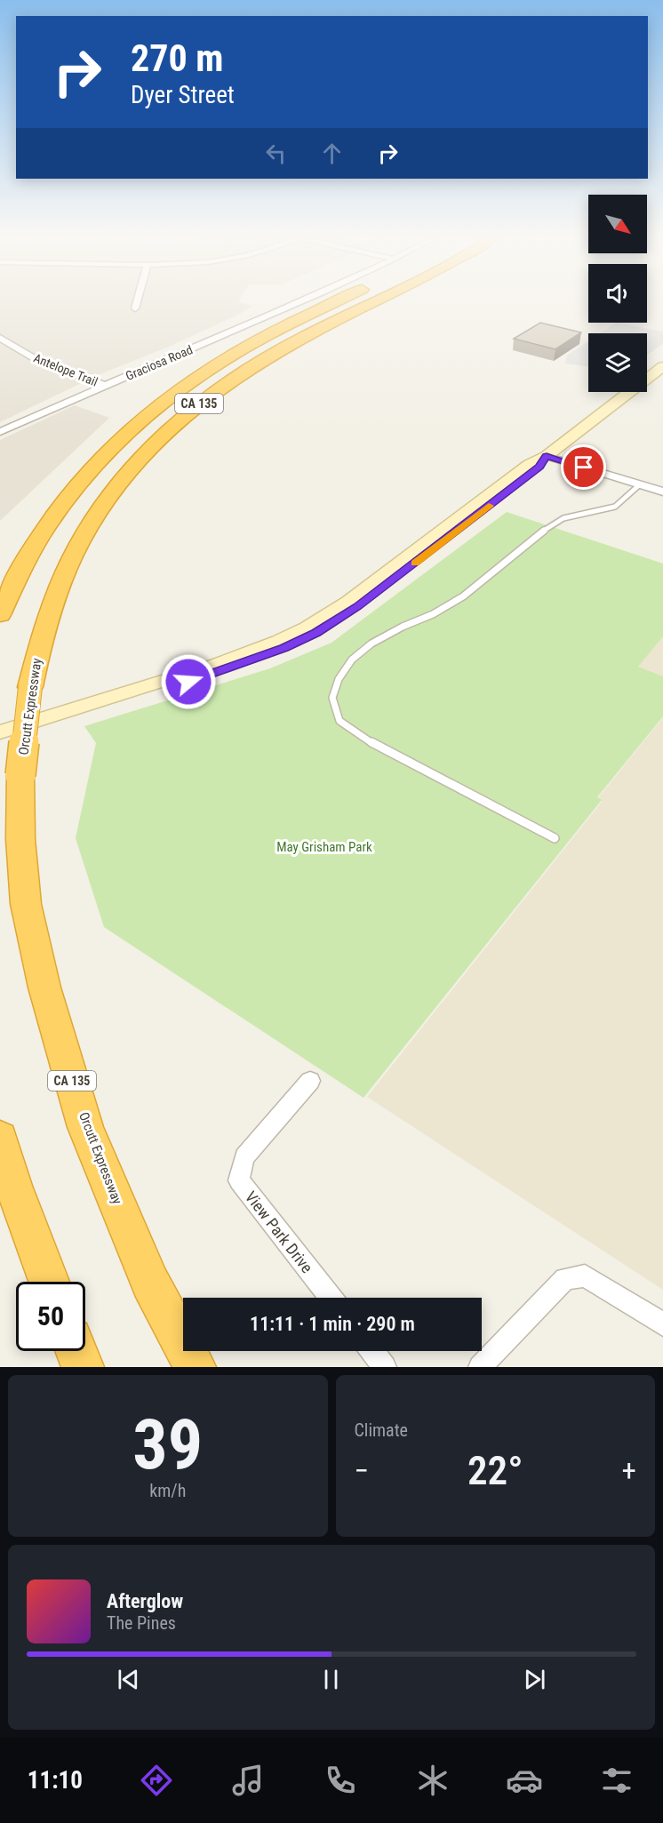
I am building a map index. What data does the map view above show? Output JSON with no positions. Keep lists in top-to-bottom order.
{
  "streets": {
    "highway": ["CA 135", "Orcutt Expressway"],
    "street": ["Graciosa Road", "Antelope Trail", "View Park Drive"]
  },
  "crossings": [
    ["Graciosa Road", "Antelope Trail"]
  ],
  "parks": ["May Grisham Park"],
  "north": "bottom right",
  "page": {
    "turn": ["270 m", "Dyer Street"],
    "limit": "50",
    "trip": "11:11 · 1 min · 290 m",
    "tile": [
      ["39", "km/h"],
      "Climate"
    ],
    "heat": ["−", "22°", "+"],
    "song": ["Afterglow", "The Pines"],
    "tabs": "11:10"
  }
}
